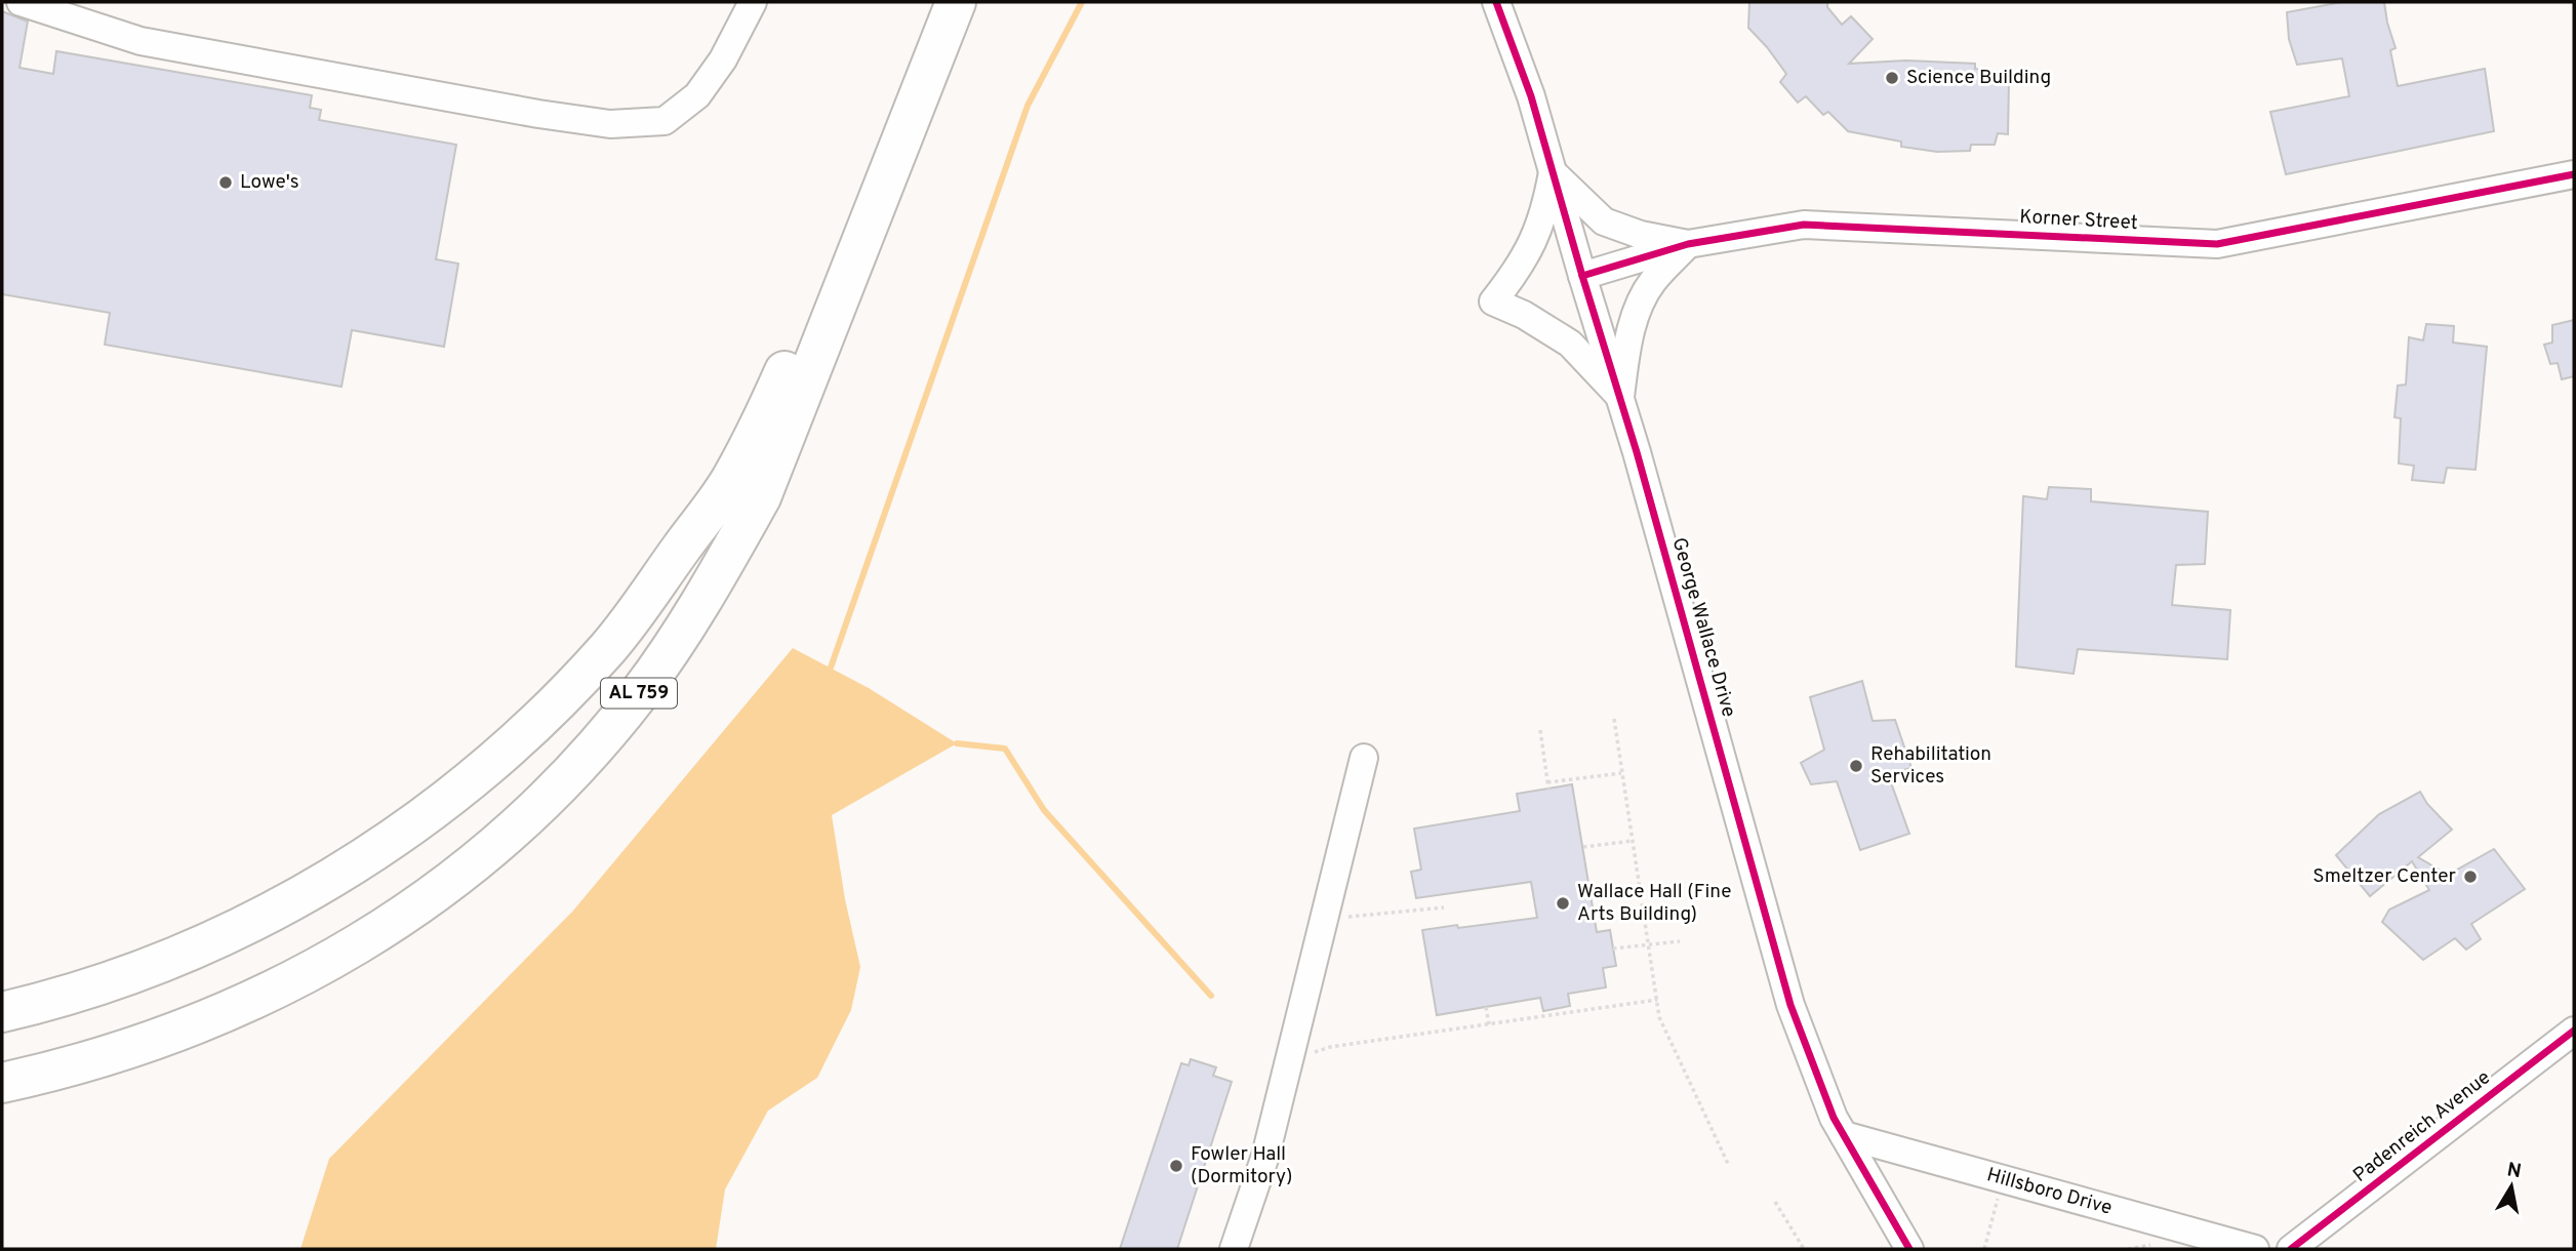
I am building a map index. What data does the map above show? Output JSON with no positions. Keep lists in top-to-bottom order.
{
  "streets": {
    "highway": ["AL 759"],
    "street": [
      "Korner Street",
      "George Wallace Drive",
      "Padenreich Avenue",
      "Hillsboro Drive"
    ]
  },
  "crossings": [
    ["Korner Street", "George Wallace Drive"],
    ["George Wallace Drive", "Hillsboro Drive"]
  ],
  "places": [
    "Science Building",
    "Lowe's",
    "Rehabilitation Services",
    "Smeltzer Center",
    "Wallace Hall (Fine Arts Building)",
    "Fowler Hall (Dormitory)"
  ],
  "north": "top"
}
